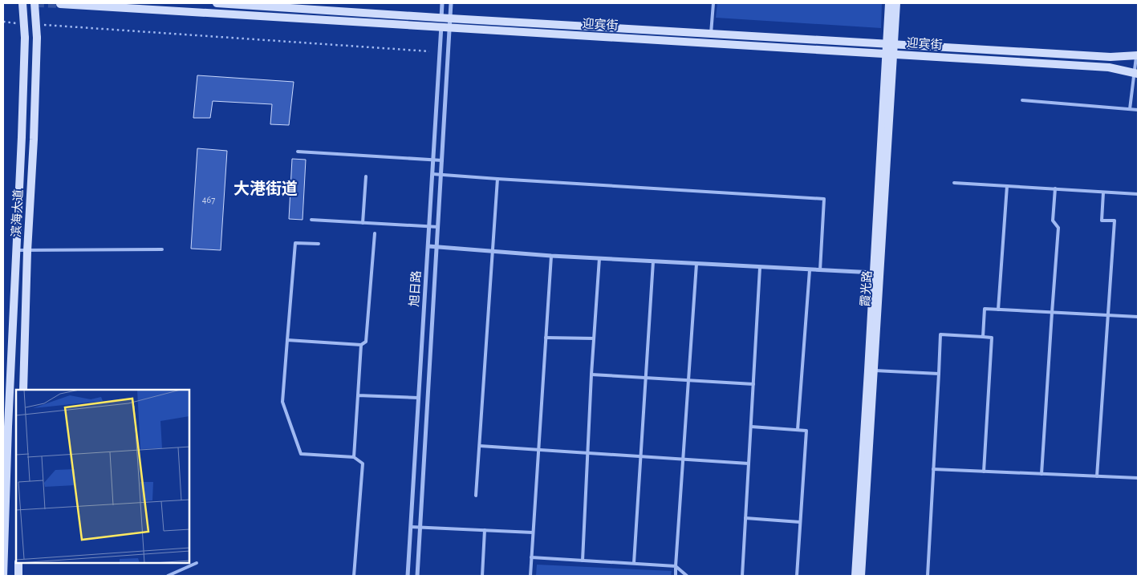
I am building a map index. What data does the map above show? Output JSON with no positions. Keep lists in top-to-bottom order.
{
  "streets": {
    "main road": ["迎宾街", "滨海大道", "霞光路"],
    "street": ["旭日路"]
  },
  "crossings": [
    ["迎宾街", "旭日路"],
    ["迎宾街", "霞光路"]
  ],
  "districts": ["大港街道"],
  "house_numbers": ["467"]
}
